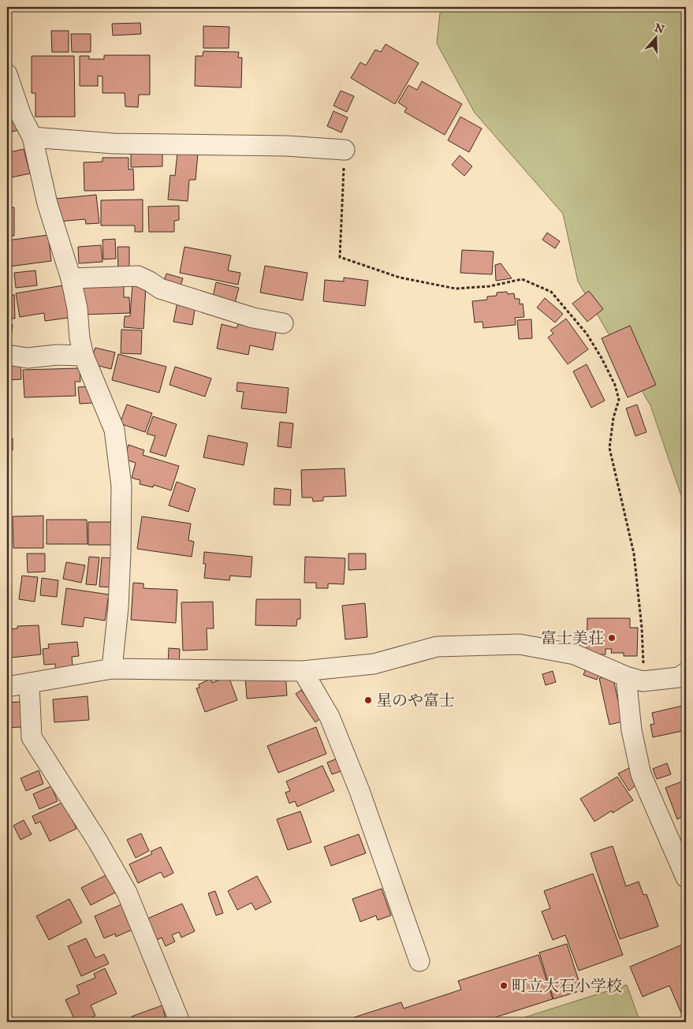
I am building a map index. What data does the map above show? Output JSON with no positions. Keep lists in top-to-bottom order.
{
  "places": ["富士美荘", "星のや富士", "町立大石小学校"],
  "north": "top"
}
